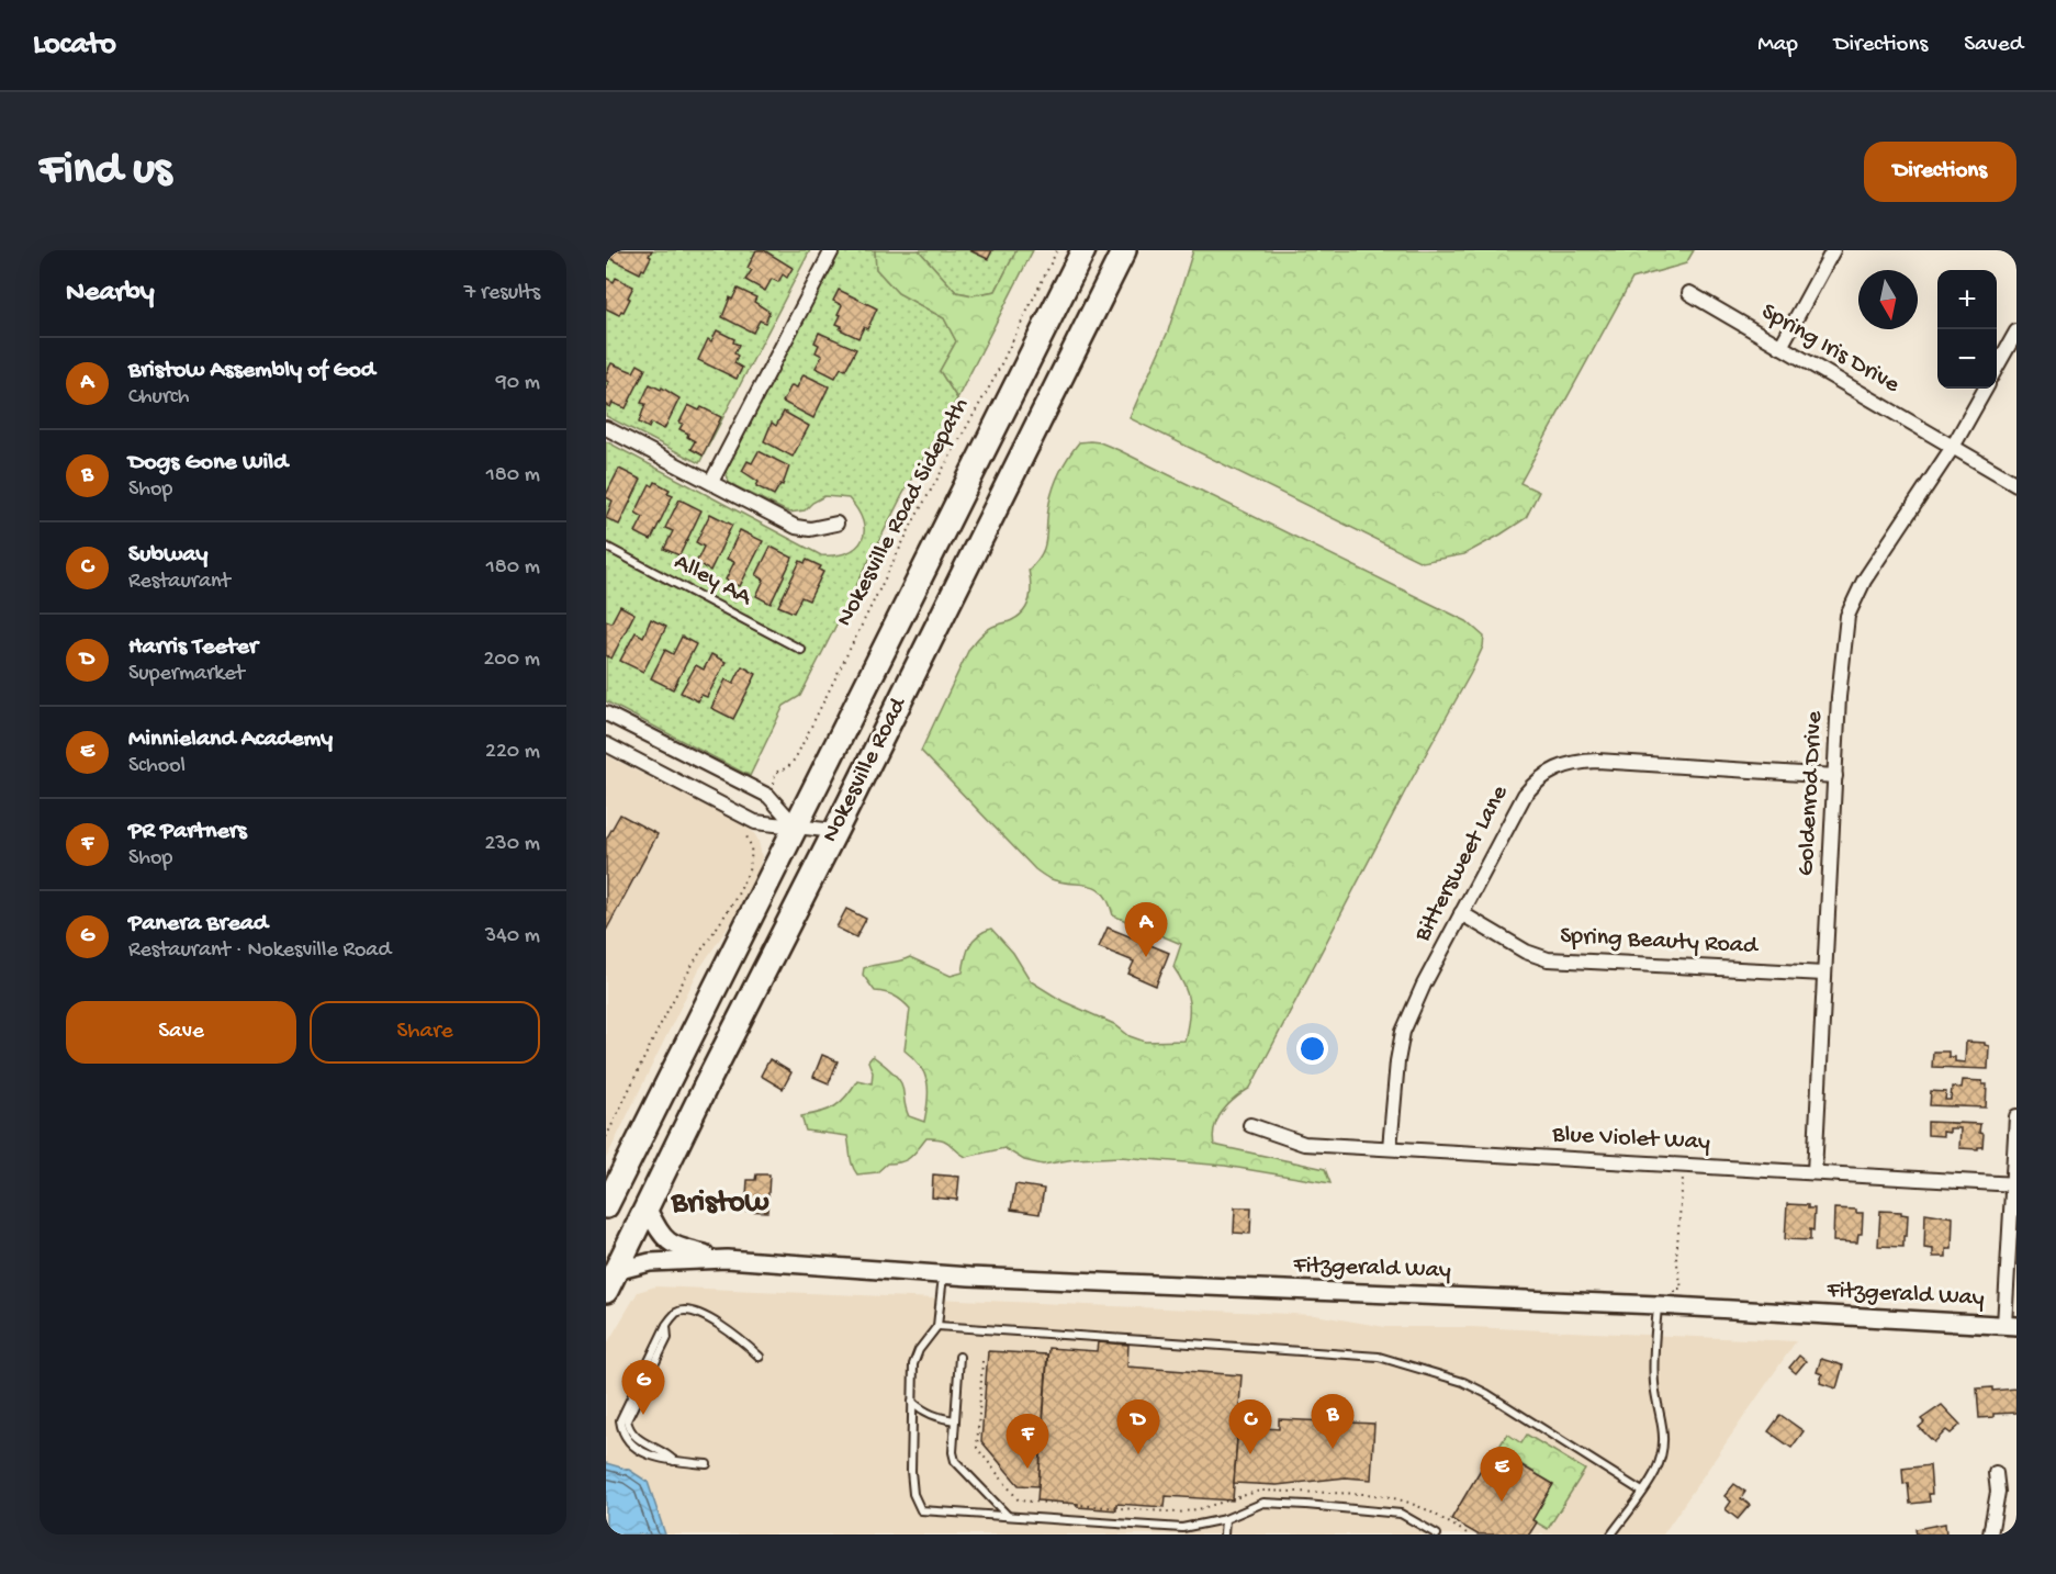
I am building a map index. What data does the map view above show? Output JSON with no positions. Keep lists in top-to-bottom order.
{
  "streets": {
    "highway": ["Nokesville Road"],
    "street": [
      "Spring Iris Drive",
      "Goldenrod Drive",
      "Bittersweet Lane",
      "Spring Beauty Road",
      "Blue Violet Way",
      "Fitzgerald Way"
    ],
    "lane": ["Alley AA"],
    "path": ["Nokesville Road Sidepath"]
  },
  "crossings": [
    ["Spring Iris Drive", "Goldenrod Drive"],
    ["Nokesville Road", "Fitzgerald Way"],
    ["Goldenrod Drive", "Bittersweet Lane"],
    ["Goldenrod Drive", "Spring Beauty Road"],
    ["Goldenrod Drive", "Blue Violet Way"],
    ["Bittersweet Lane", "Spring Beauty Road"],
    ["Bittersweet Lane", "Blue Violet Way"]
  ],
  "districts": ["Bristow"],
  "north": "bottom",
  "page": {
    "header": "Locato",
    "nav": ["Map", "Directions", "Saved"],
    "buttons": [
      "Directions",
      ["Save", "Share"]
    ],
    "title": "Find us",
    "heading": ["Nearby", "7 results"],
    "map_buttons": ["+", "−"],
    "list": [
      {
        "mark": "A",
        "name": "Bristow Assembly of God",
        "note": "Church",
        "value": "90 m"
      },
      {
        "mark": "B",
        "name": "Dogs Gone Wild",
        "note": "Shop",
        "value": "180 m"
      },
      {
        "mark": "C",
        "name": "Subway",
        "note": "Restaurant",
        "value": "180 m"
      },
      {
        "mark": "D",
        "name": "Harris Teeter",
        "note": "Supermarket",
        "value": "200 m"
      },
      {
        "mark": "E",
        "name": "Minnieland Academy",
        "note": "School",
        "value": "220 m"
      },
      {
        "mark": "F",
        "name": "PR Partners",
        "note": "Shop",
        "value": "230 m"
      },
      {
        "mark": "G",
        "name": "Panera Bread",
        "note": "Restaurant · Nokesville Road",
        "value": "340 m"
      }
    ],
    "pins": [
      "A",
      "G",
      "B",
      "C",
      "D",
      "F",
      "E"
    ]
  }
}
